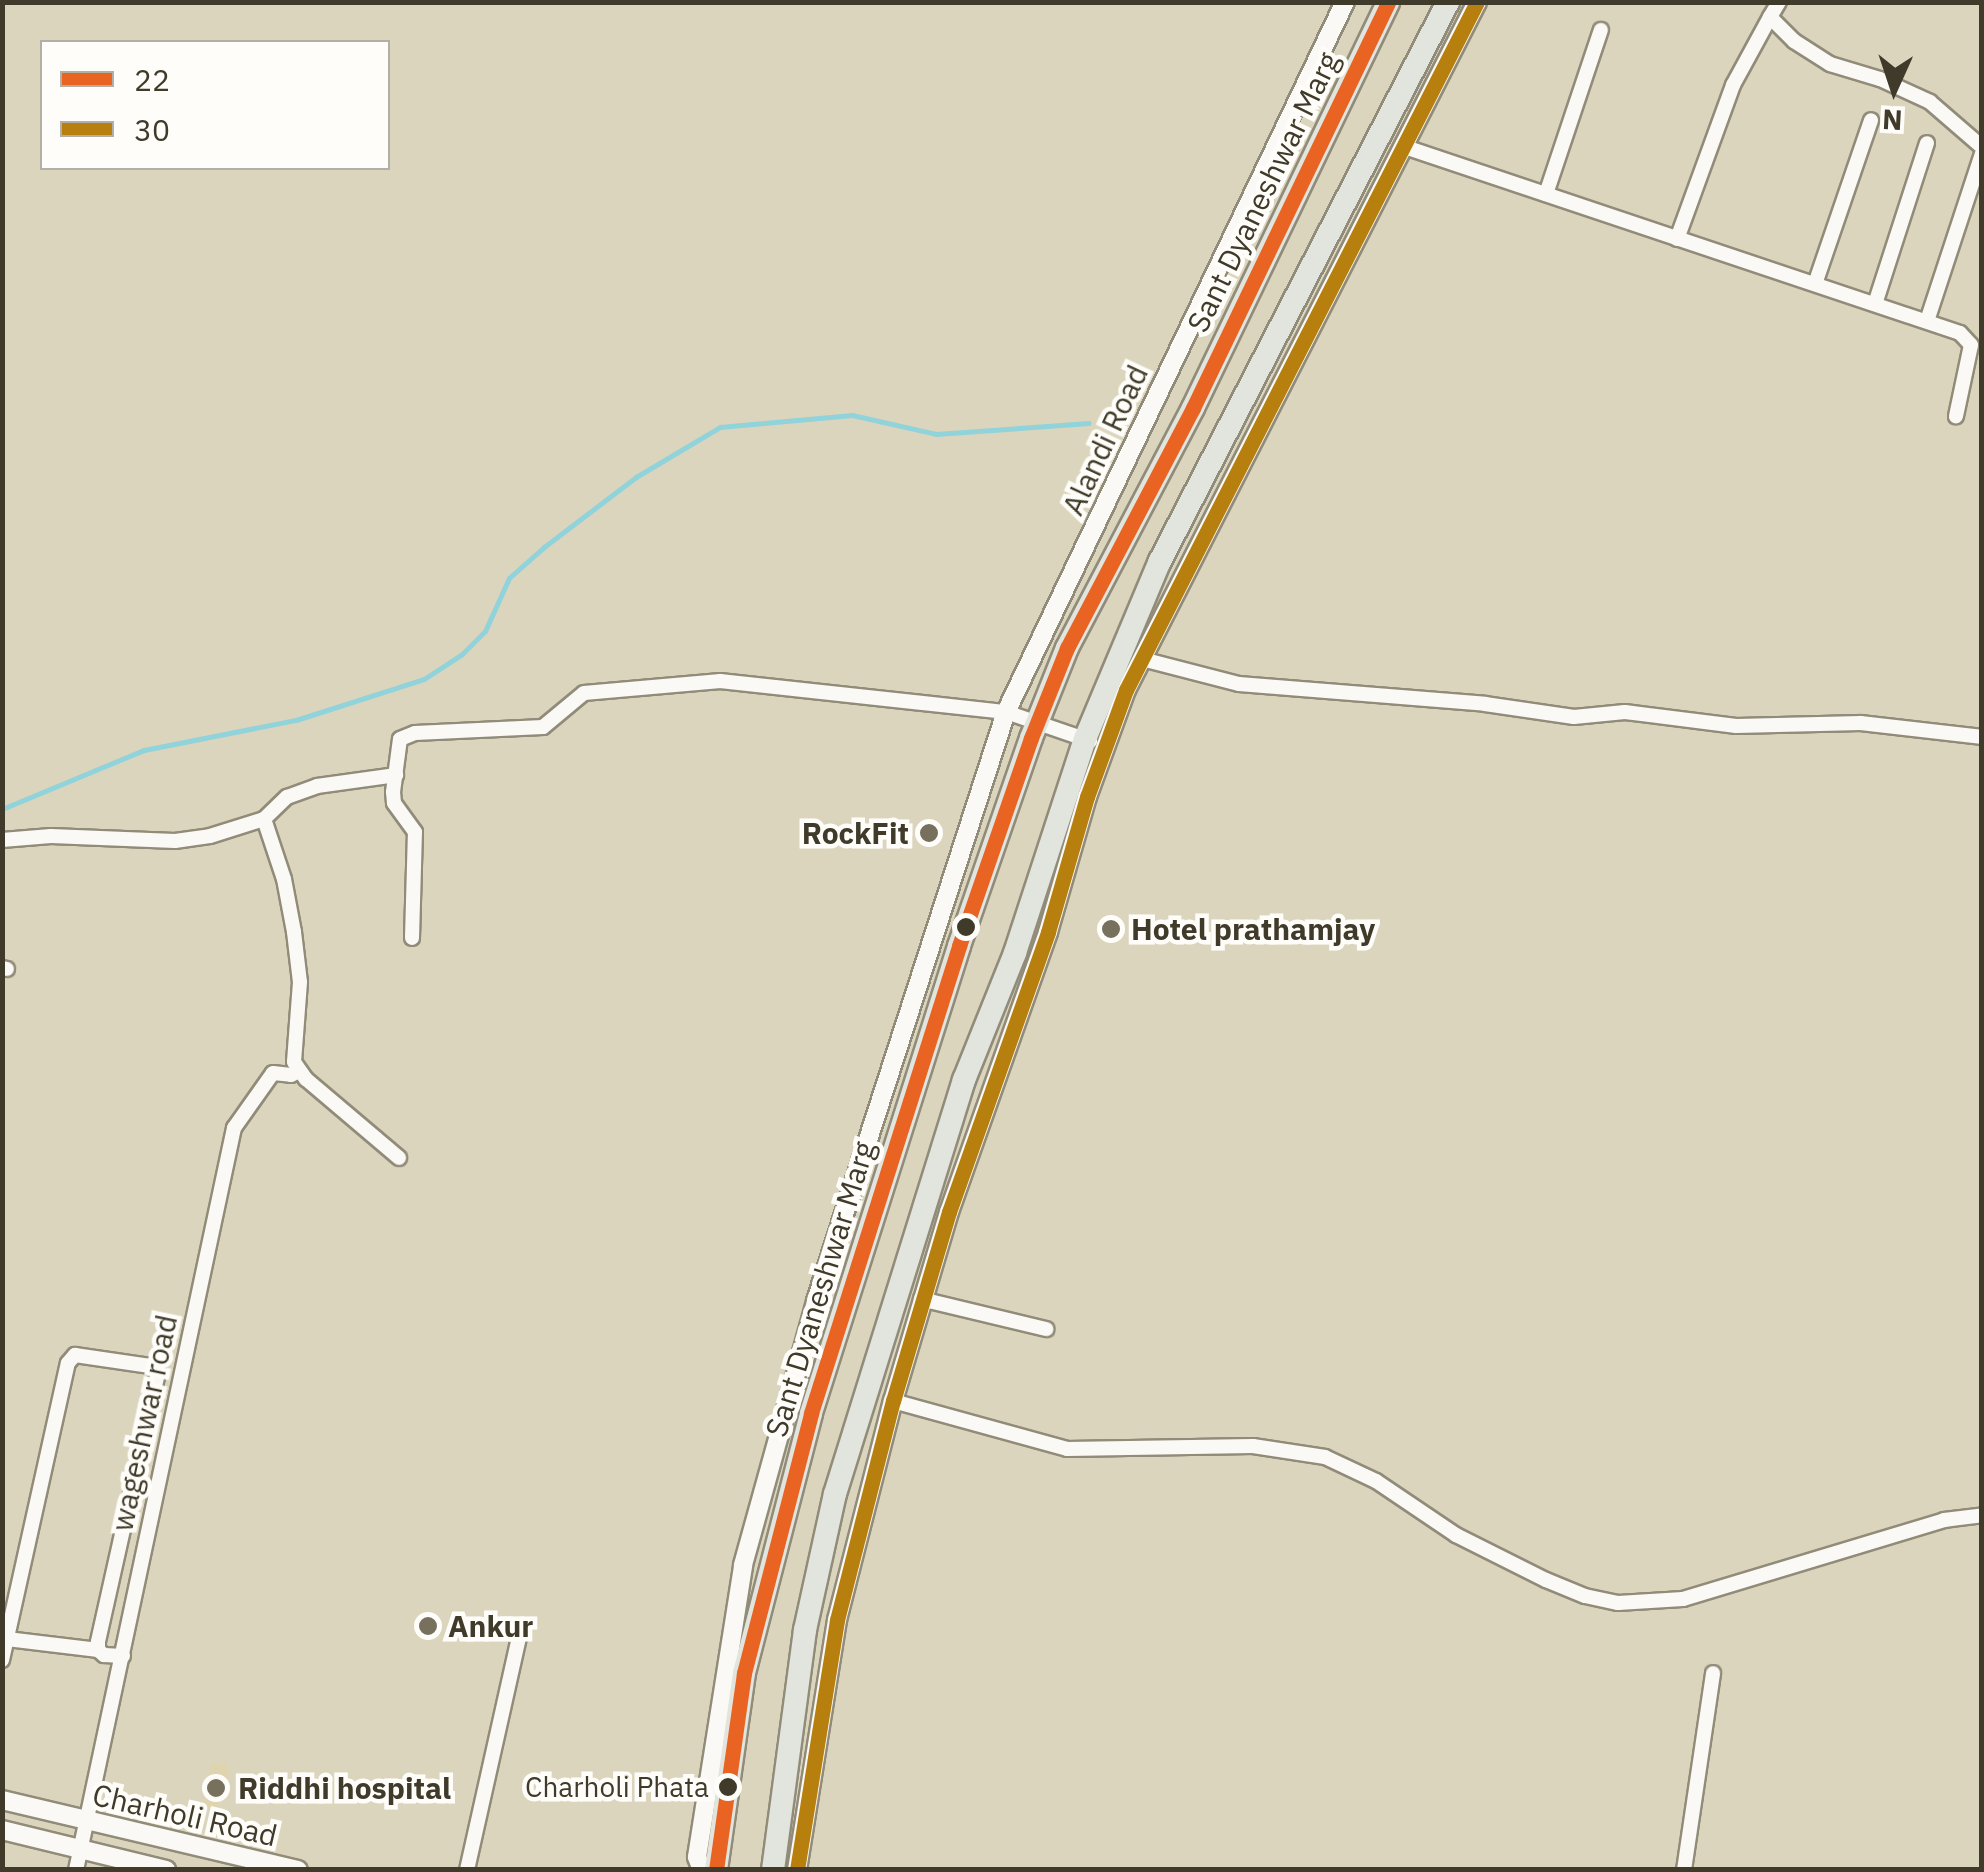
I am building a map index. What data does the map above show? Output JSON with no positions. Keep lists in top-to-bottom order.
{
  "streets": {
    "main road": ["Sant Dyaneshwar Marg"],
    "street": ["Alandi Road", "wageshwar road", "Charholi Road"]
  },
  "crossings": [
    ["wageshwar road", "Charholi Road"]
  ],
  "places": [
    "RockFit",
    "Hotel prathamjay",
    "Ankur",
    "Charholi Phata",
    "Riddhi hospital"
  ],
  "lines": ["transit line 22", "transit line 30"],
  "legend": ["22", "30"],
  "north": "bottom"
}
